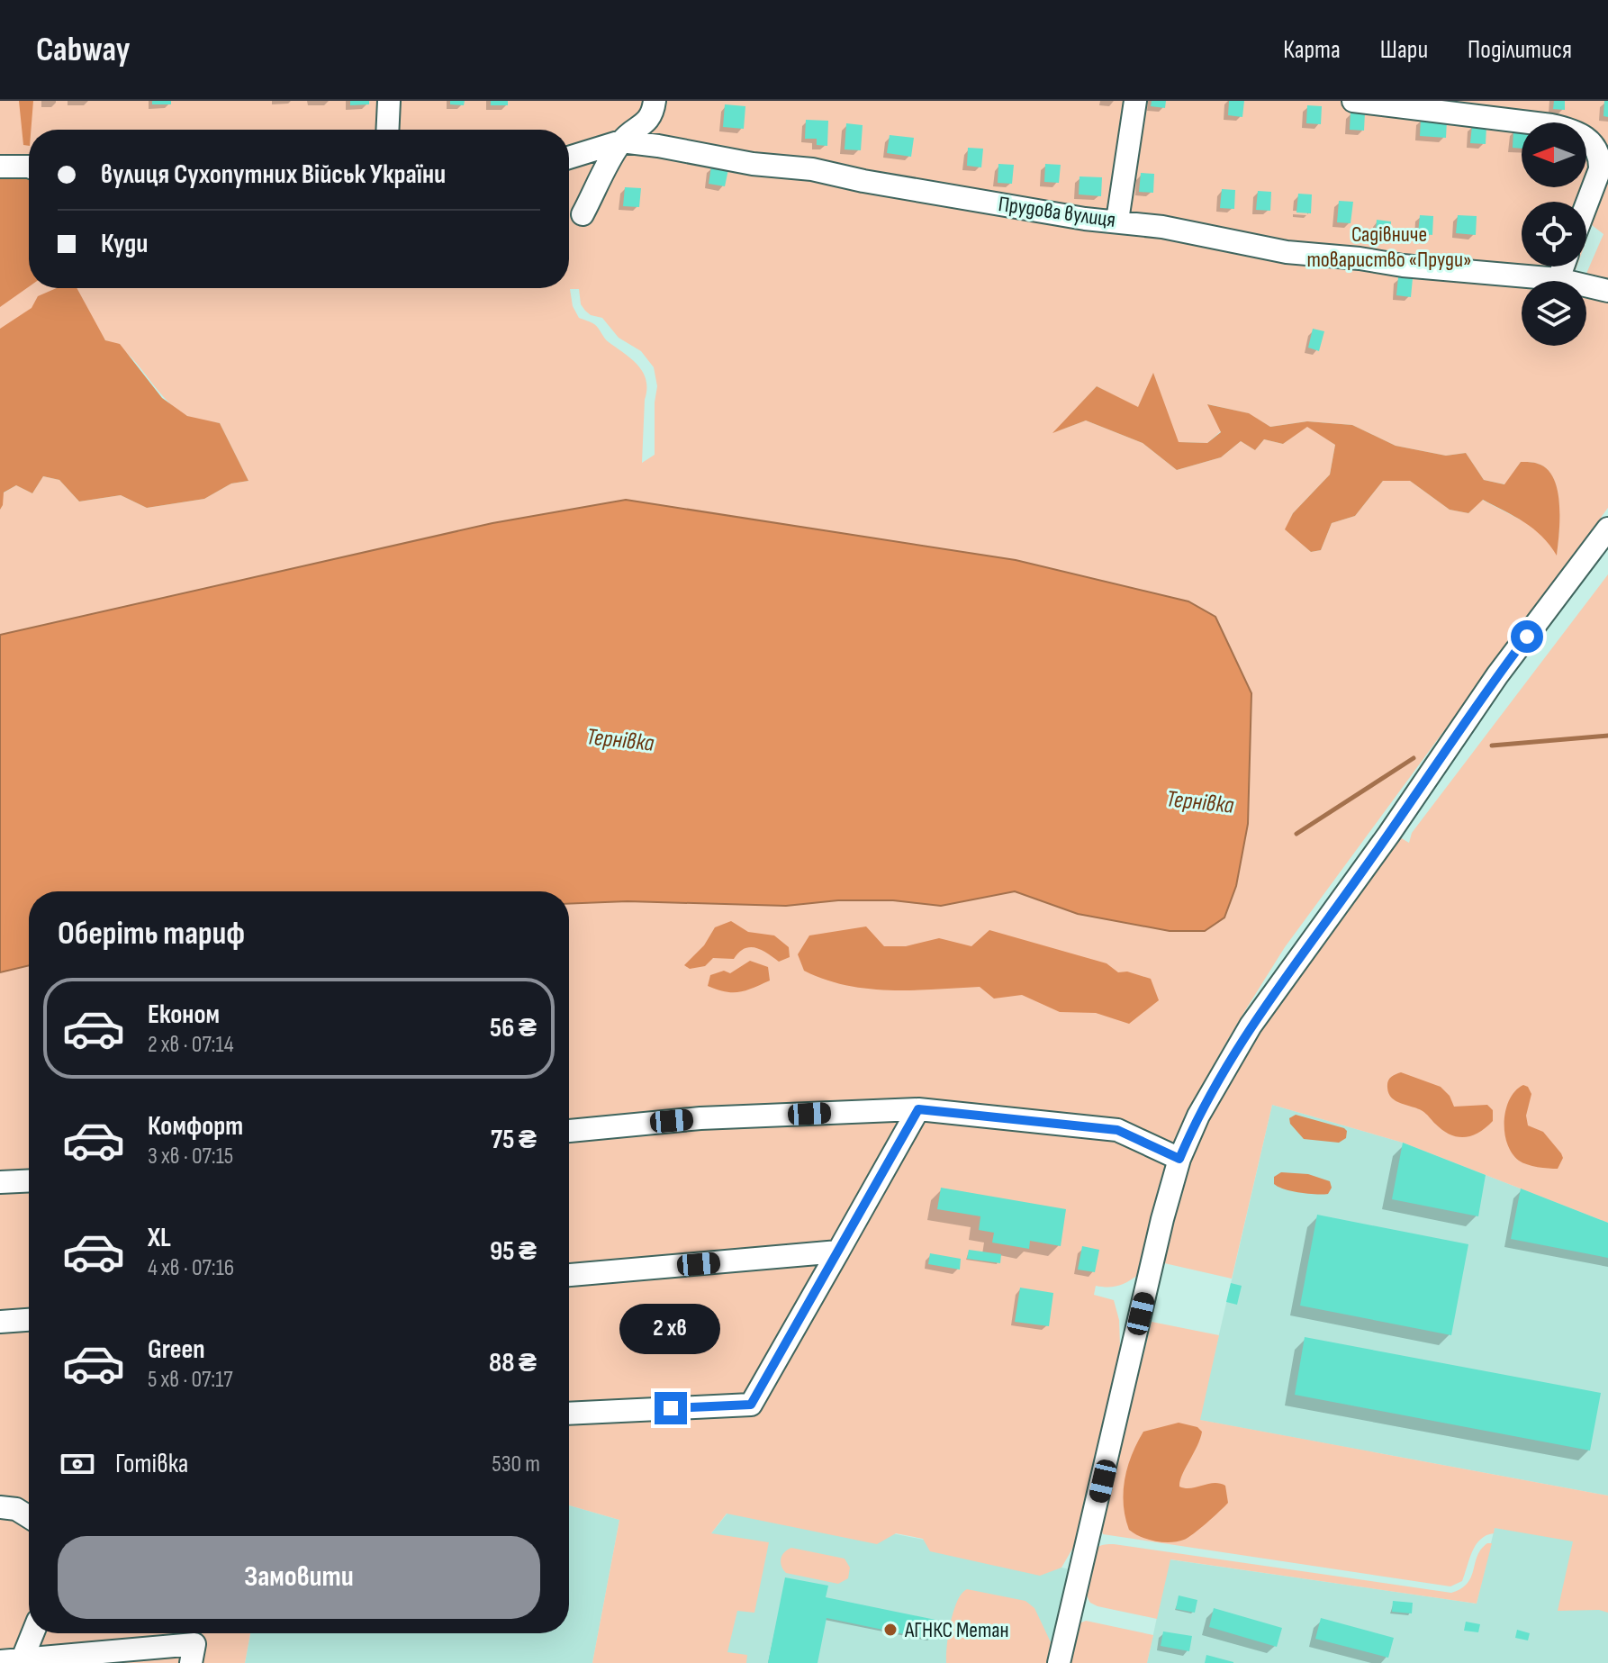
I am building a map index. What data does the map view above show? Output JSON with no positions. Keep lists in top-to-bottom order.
{
  "streets": {
    "street": ["Прудова вулиця"]
  },
  "water": ["Тернівка"],
  "parks": ["Садівниче товариство «Пруди»"],
  "places": ["АГНКС Метан"],
  "north": "left",
  "page": {
    "header": "Cabway",
    "nav": ["Карта", "Шари", "Поділитися"],
    "banner": ["вулиця Сухопутних Військ України", "Куди"],
    "heading": "Оберіть тариф",
    "list": [
      {
        "name": "Економ",
        "note": "2 хв · 07:14",
        "value": "56 ₴"
      },
      {
        "name": "Комфорт",
        "note": "3 хв · 07:15",
        "value": "75 ₴"
      },
      {
        "name": "XL",
        "note": "4 хв · 07:16",
        "value": "95 ₴"
      },
      {
        "name": "Green",
        "note": "5 хв · 07:17",
        "value": "88 ₴"
      }
    ],
    "bubble": "2 хв",
    "pay": ["Готівка", "530 m"],
    "buttons": "Замовити"
  }
}
